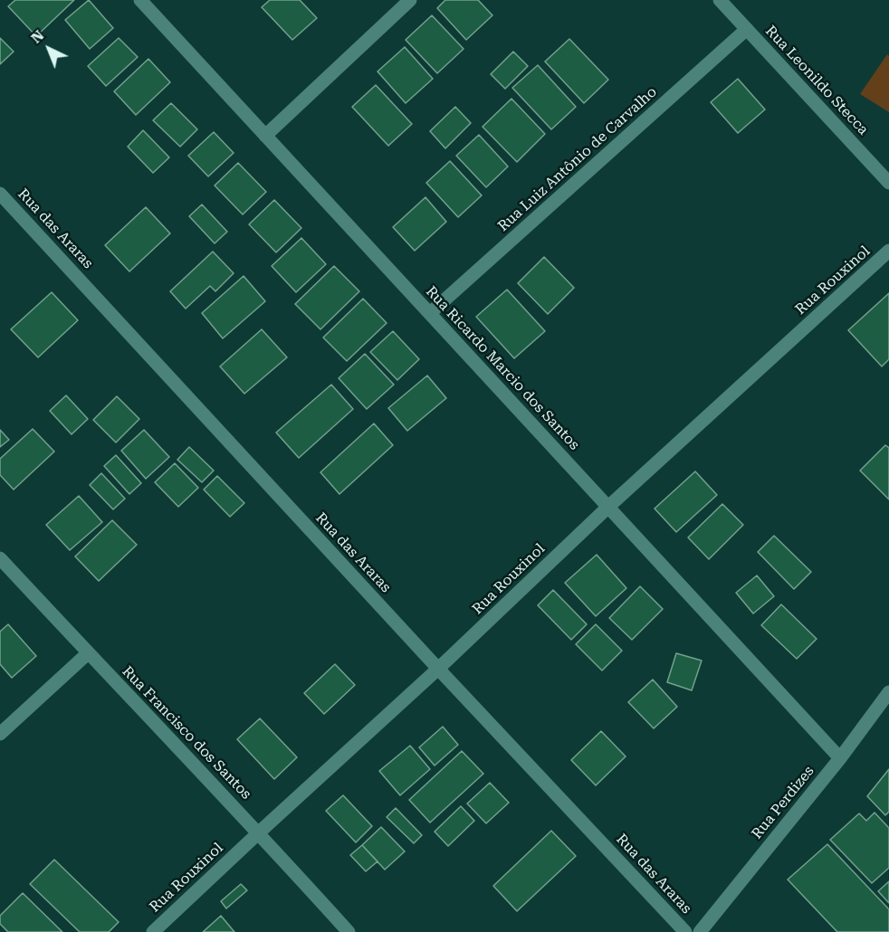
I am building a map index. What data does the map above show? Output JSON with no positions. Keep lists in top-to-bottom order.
{
  "streets": {
    "street": [
      "Rua Leonildo Stecca",
      "Rua Luiz Antônio de Carvalho",
      "Rua das Araras",
      "Rua Rouxinol",
      "Rua Ricardo Marcio dos Santos",
      "Rua Francisco dos Santos",
      "Rua Perdizes"
    ]
  },
  "crossings": [
    ["Rua Leonildo Stecca", "Rua Luiz Antônio de Carvalho"],
    ["Rua Luiz Antônio de Carvalho", "Rua Ricardo Marcio dos Santos"],
    ["Rua das Araras", "Rua Rouxinol"],
    ["Rua Rouxinol", "Rua Ricardo Marcio dos Santos"],
    ["Rua Rouxinol", "Rua Francisco dos Santos"],
    ["Rua Ricardo Marcio dos Santos", "Rua Perdizes"]
  ],
  "north": "top left"
}
